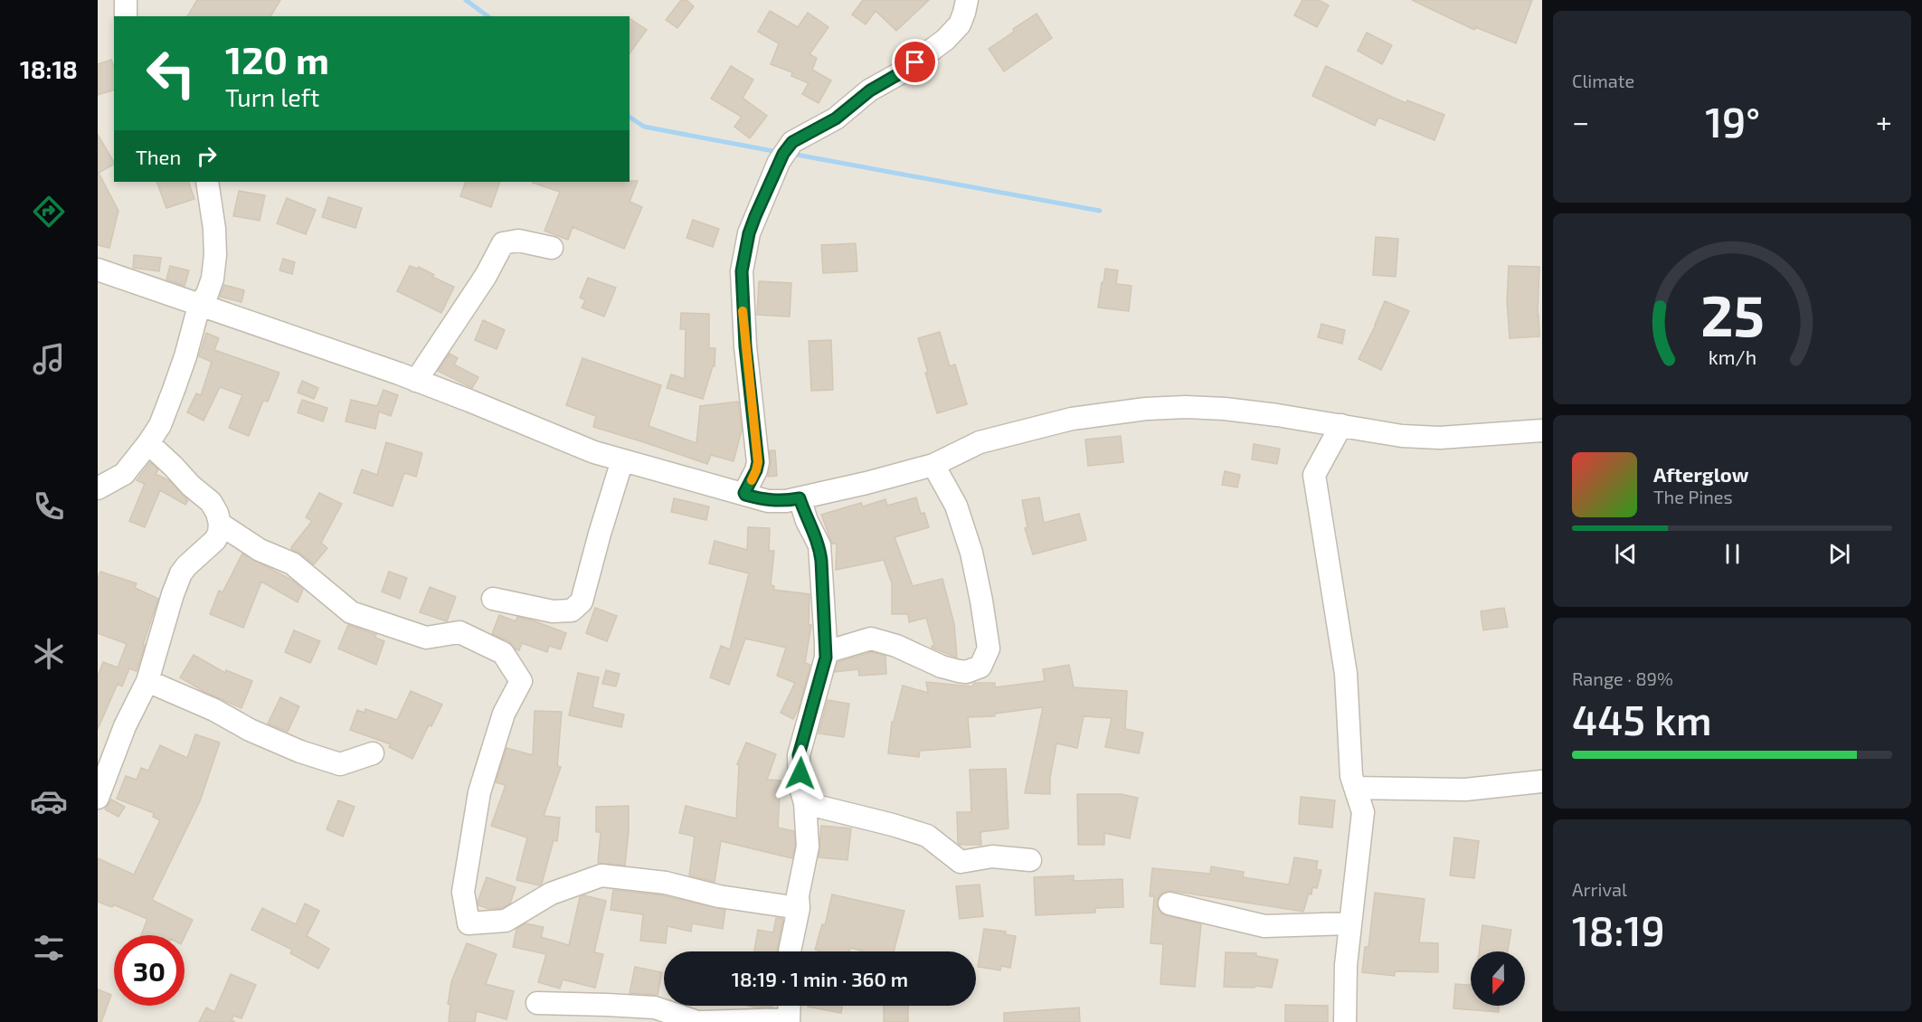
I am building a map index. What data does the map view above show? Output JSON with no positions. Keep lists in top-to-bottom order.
{
  "north": "bottom",
  "page": {
    "tabs": "18:18",
    "tile": [
      "Climate",
      ["Range · 89%", "445 km"],
      ["Arrival", "18:19"]
    ],
    "turn": ["120 m", "Turn left"],
    "heat": ["−", "19°", "+"],
    "then": "Then",
    "song": ["Afterglow", "The Pines"],
    "limit": "30",
    "trip": "18:19 · 1 min · 360 m",
    "gauge": ["25", "km/h"]
  }
}
